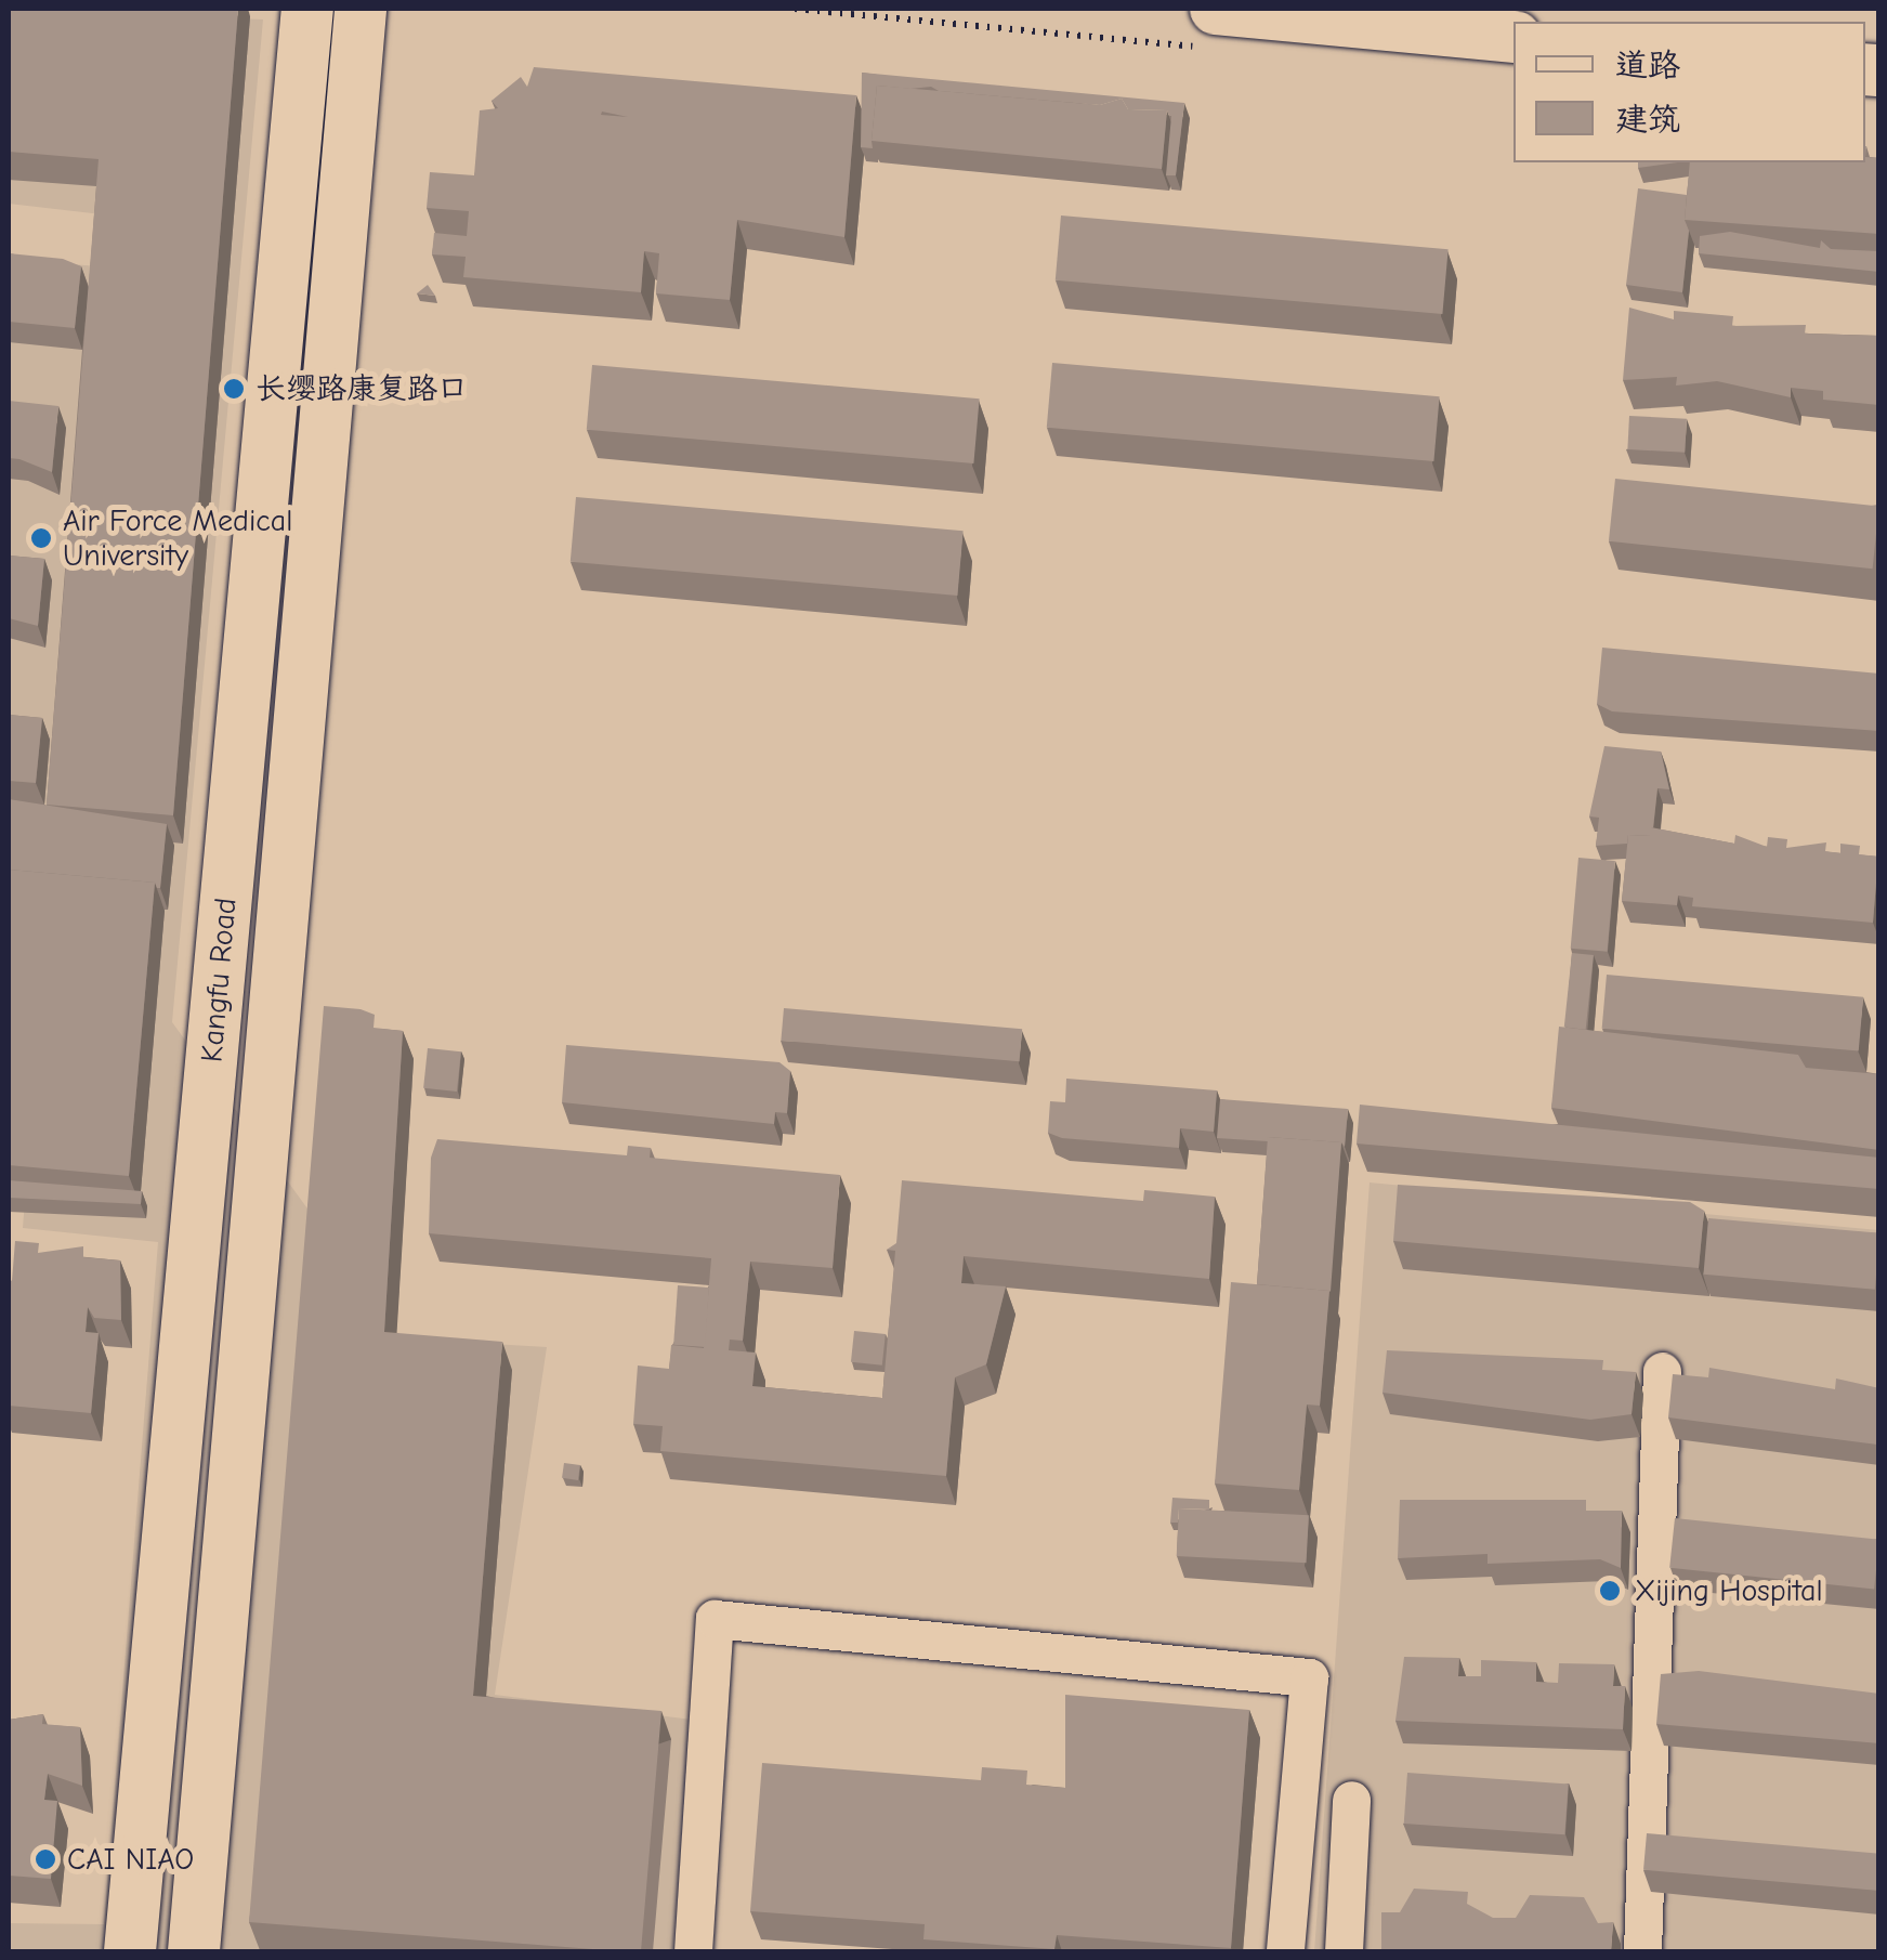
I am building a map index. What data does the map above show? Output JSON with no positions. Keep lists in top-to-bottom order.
{
  "streets": {
    "main road": ["Kangfu Road"]
  },
  "places": [
    "长缨路康复路口",
    "Air Force Medical University",
    "Xijing Hospital",
    "CAI NIAO"
  ],
  "legend": ["道路", "建筑"]
}
